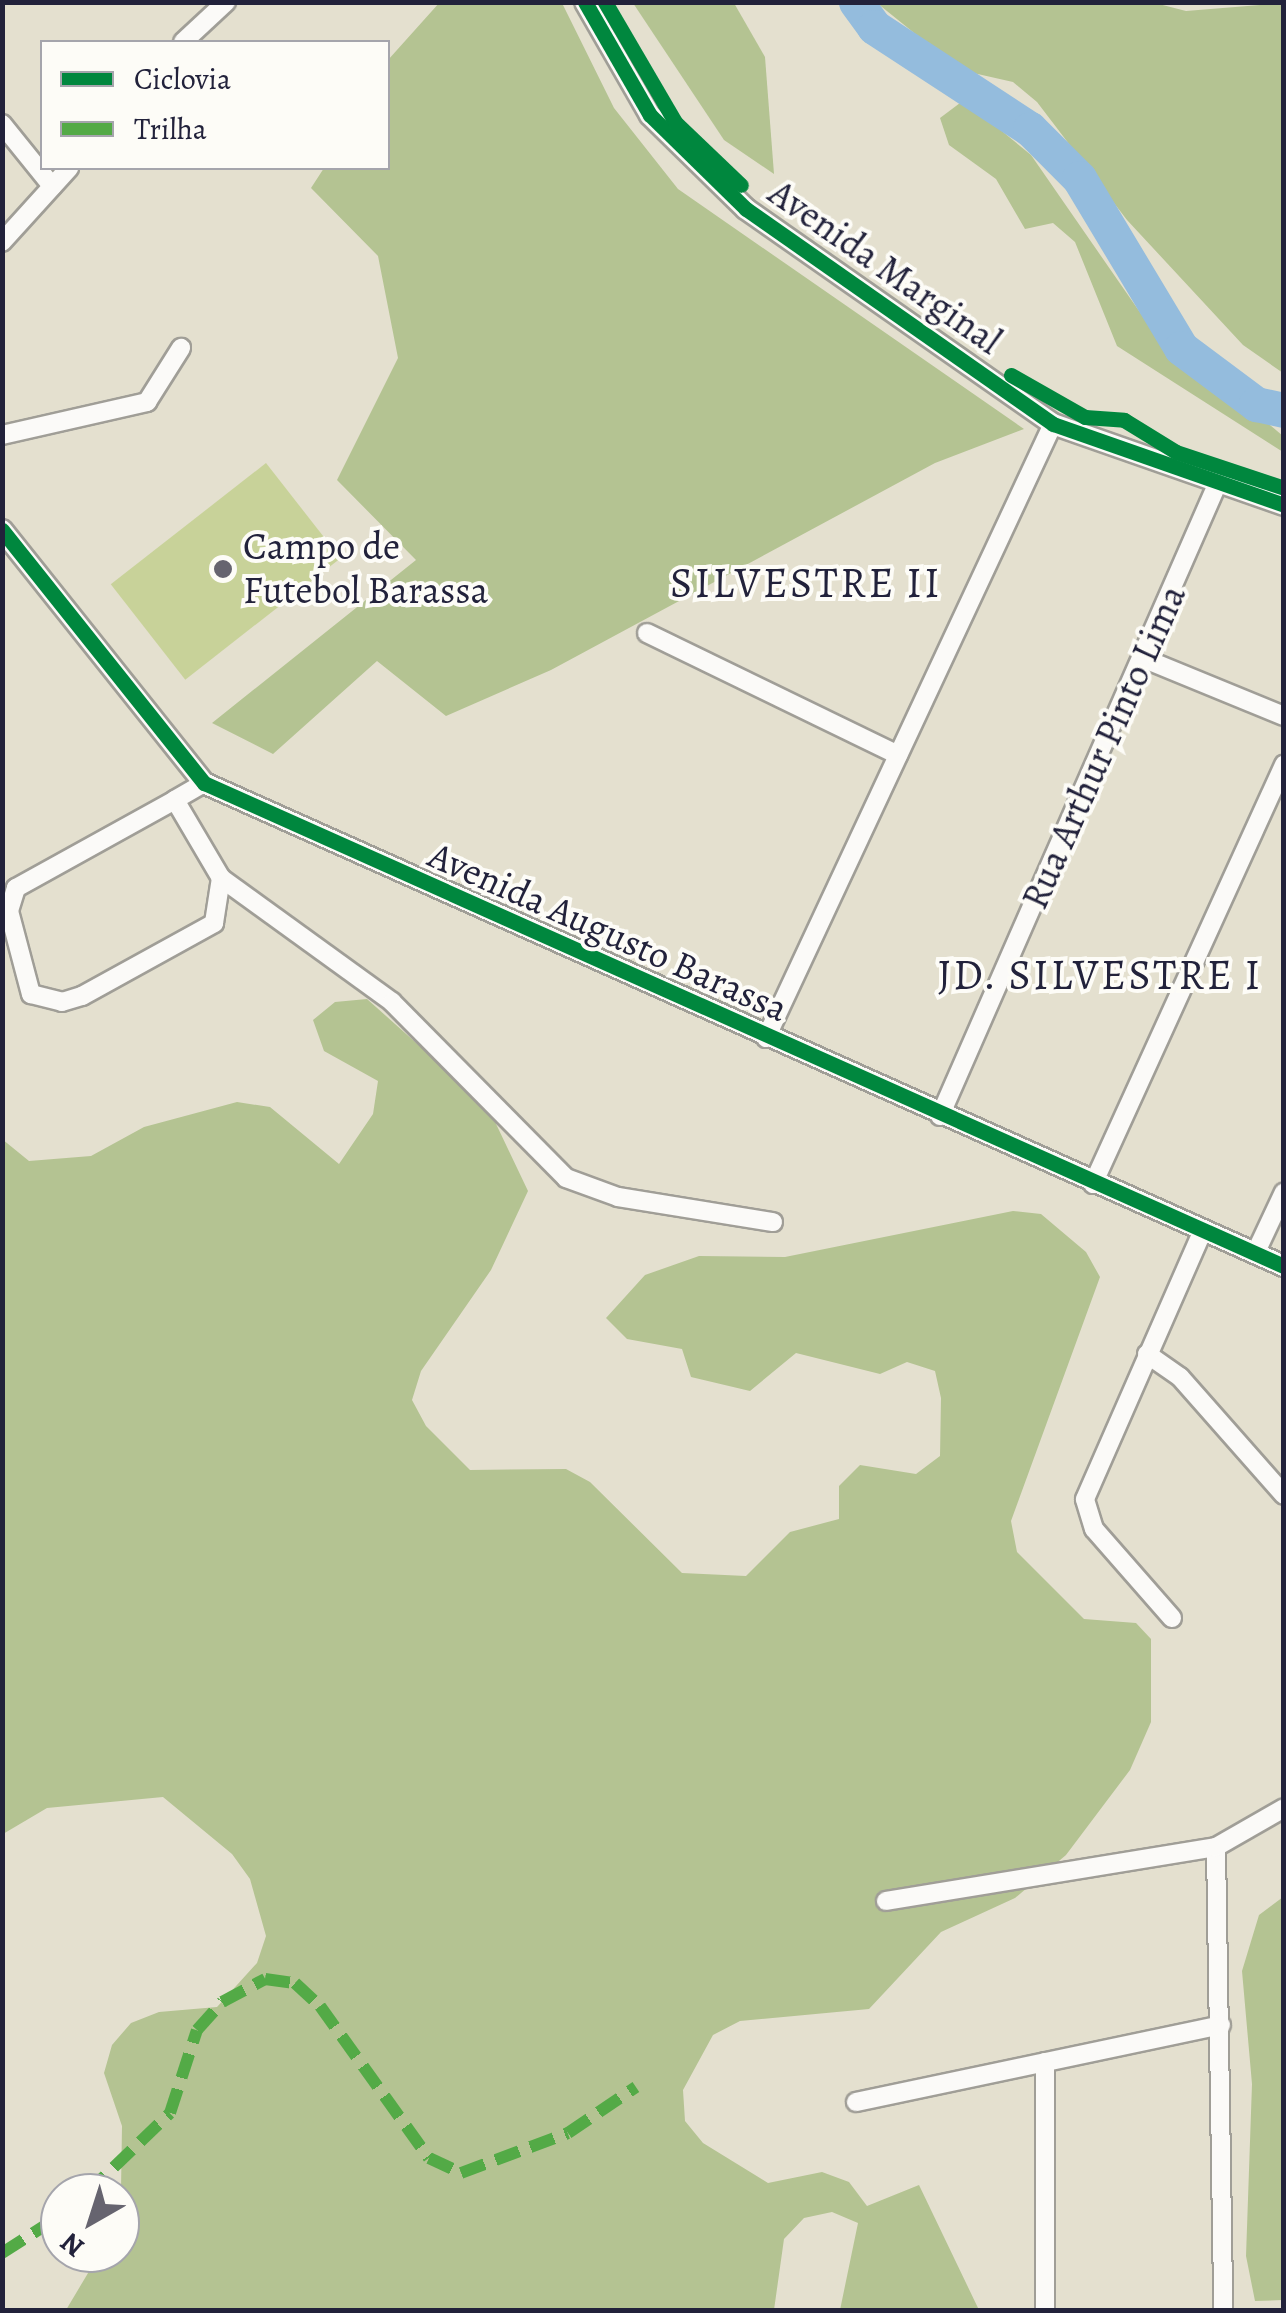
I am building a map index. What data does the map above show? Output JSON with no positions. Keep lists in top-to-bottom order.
{
  "streets": {
    "street": ["Avenida Marginal", "Rua Arthur Pinto Lima", "Avenida Augusto Barassa"]
  },
  "crossings": [
    ["Avenida Marginal", "Rua Arthur Pinto Lima"],
    ["Rua Arthur Pinto Lima", "Avenida Augusto Barassa"]
  ],
  "districts": ["SILVESTRE II", "JD. SILVESTRE I"],
  "places": ["Campo de Futebol Barassa"],
  "legend": ["Ciclovia", "Trilha"],
  "north": "bottom left"
}
